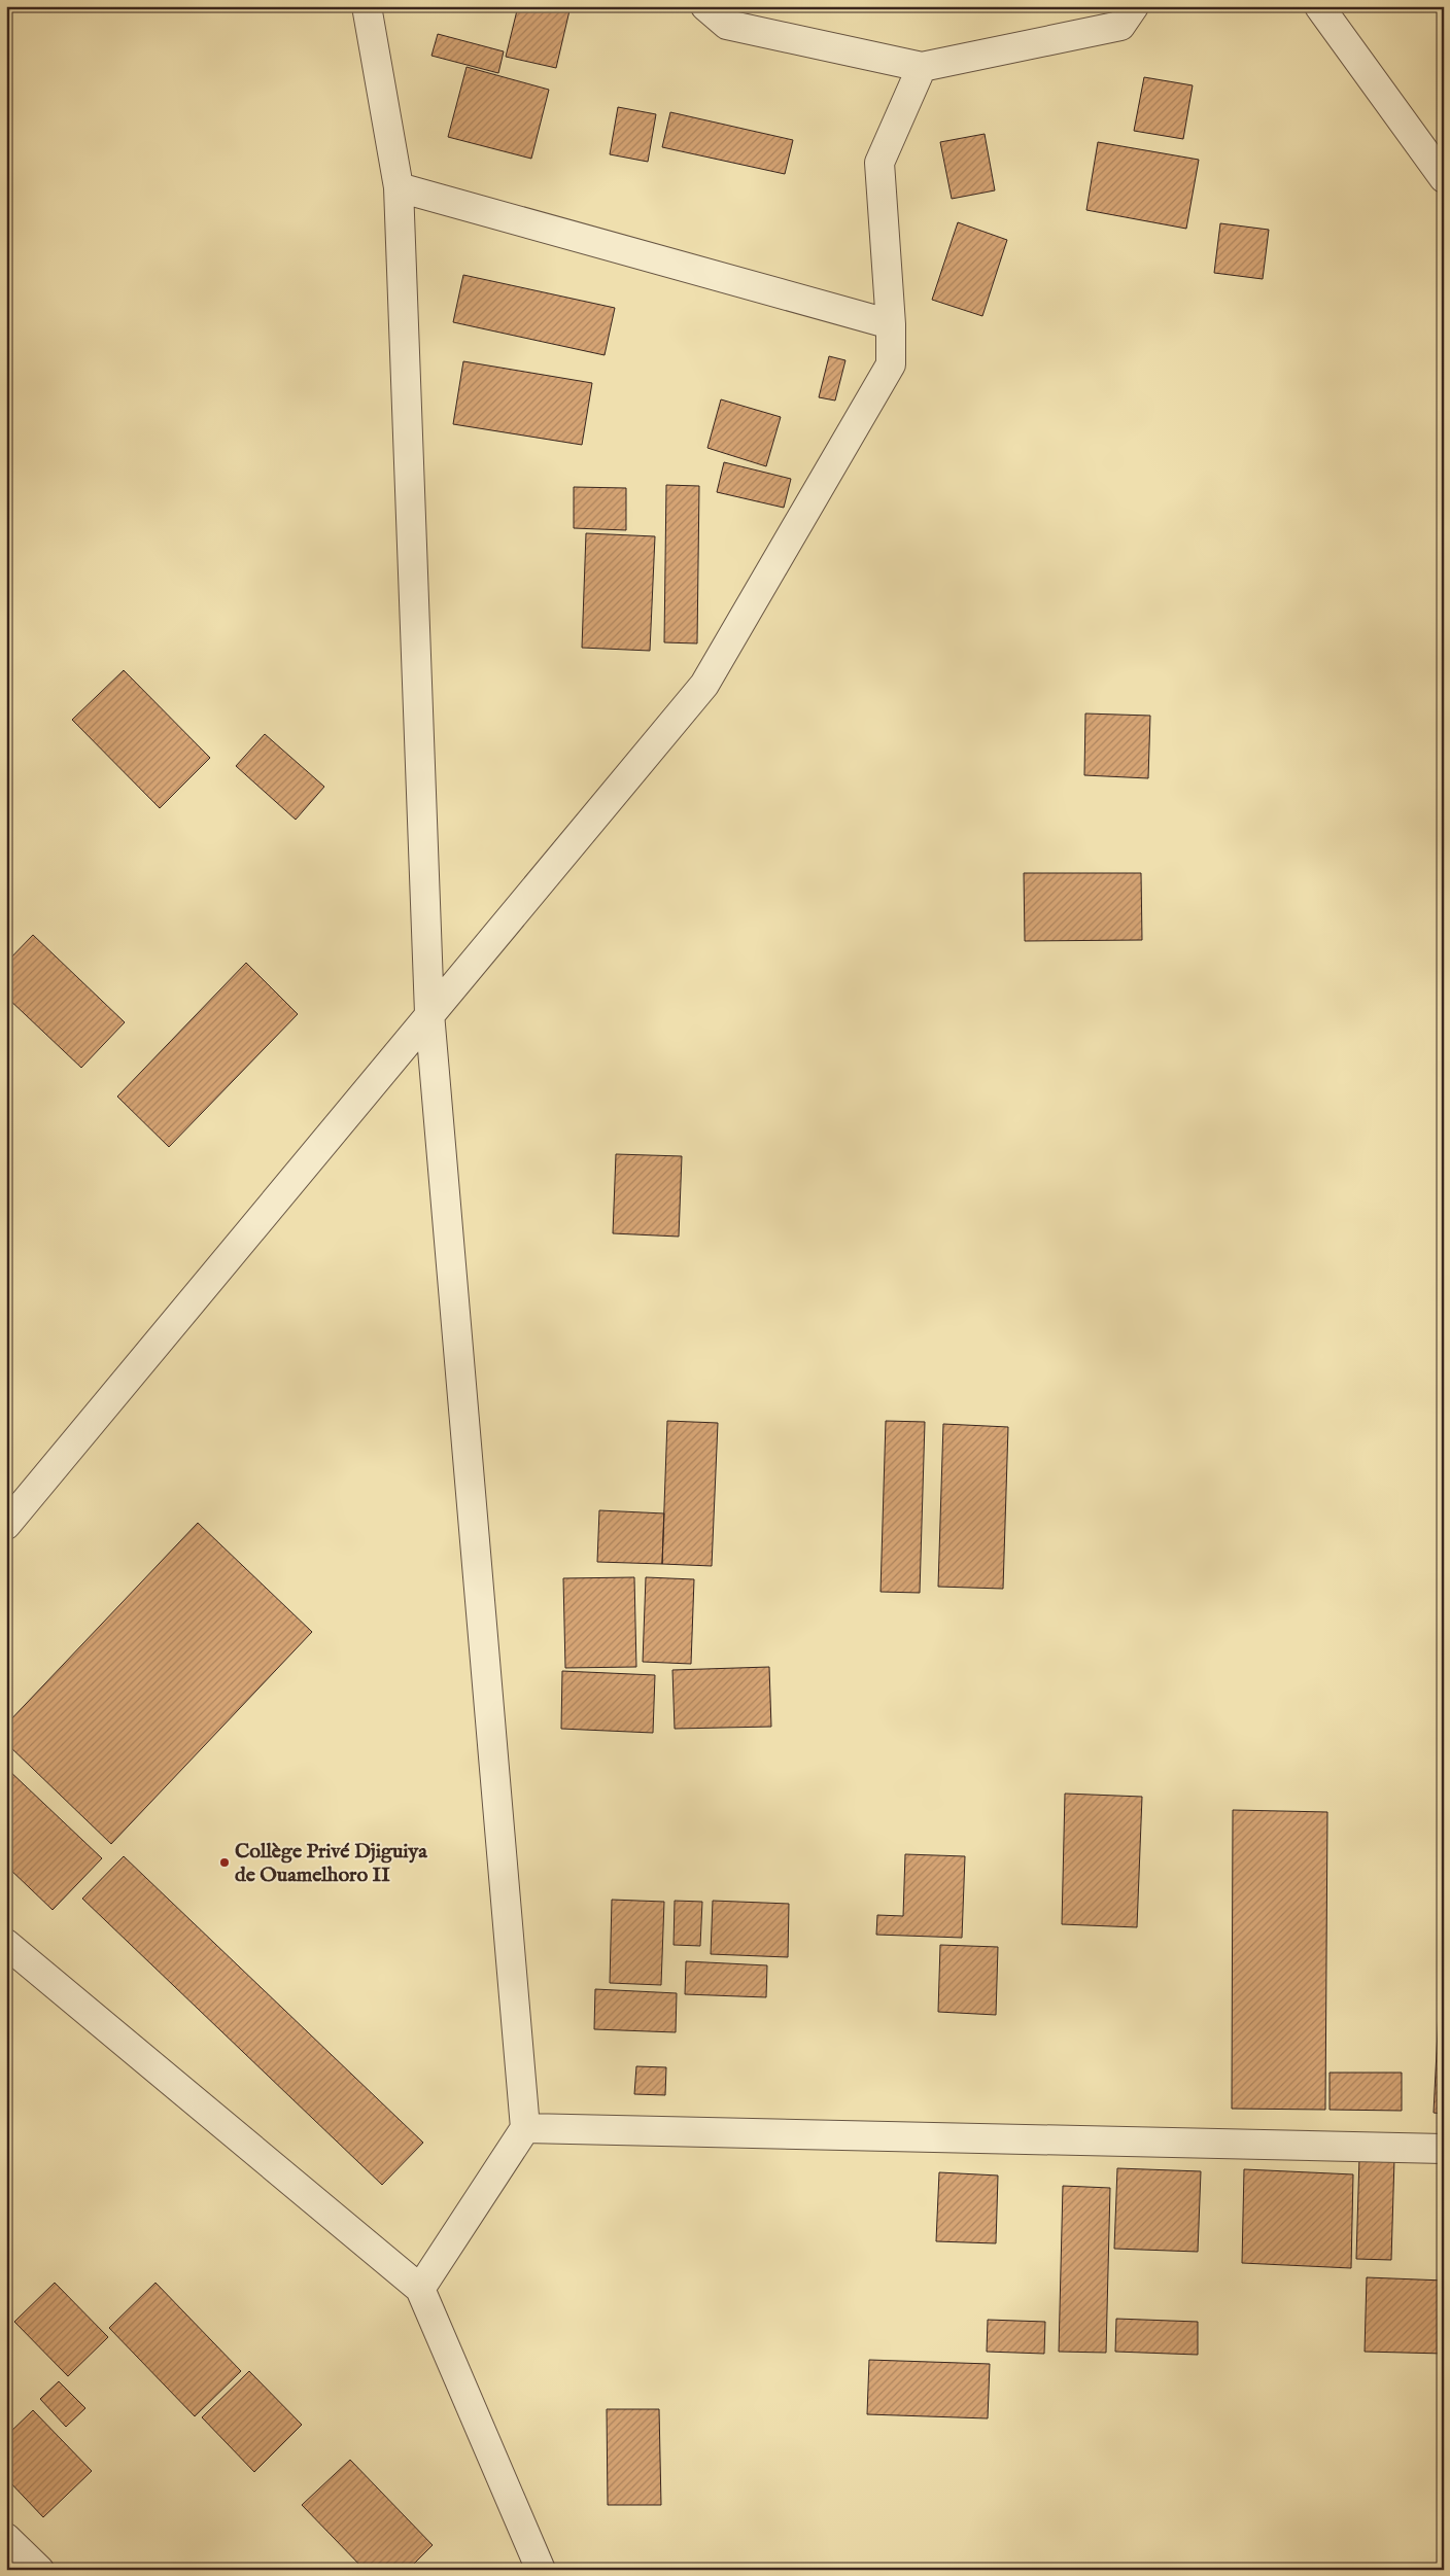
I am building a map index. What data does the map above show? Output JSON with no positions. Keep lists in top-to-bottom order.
{
  "places": ["Collège Privé Djiguiya de Ouamelhoro II"]
}
